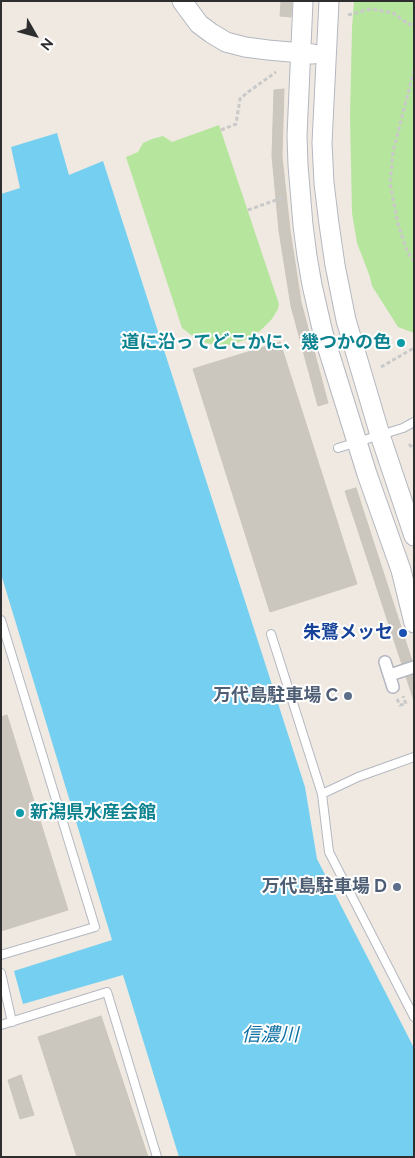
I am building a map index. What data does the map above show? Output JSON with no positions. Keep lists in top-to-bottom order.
{
  "water": ["信濃川"],
  "places": [
    "道に沿ってどこかに、幾つかの色",
    "朱鷺メッセ",
    "万代島駐車場 C",
    "新潟県水産会館",
    "万代島駐車場 D"
  ],
  "north": "bottom right"
}
